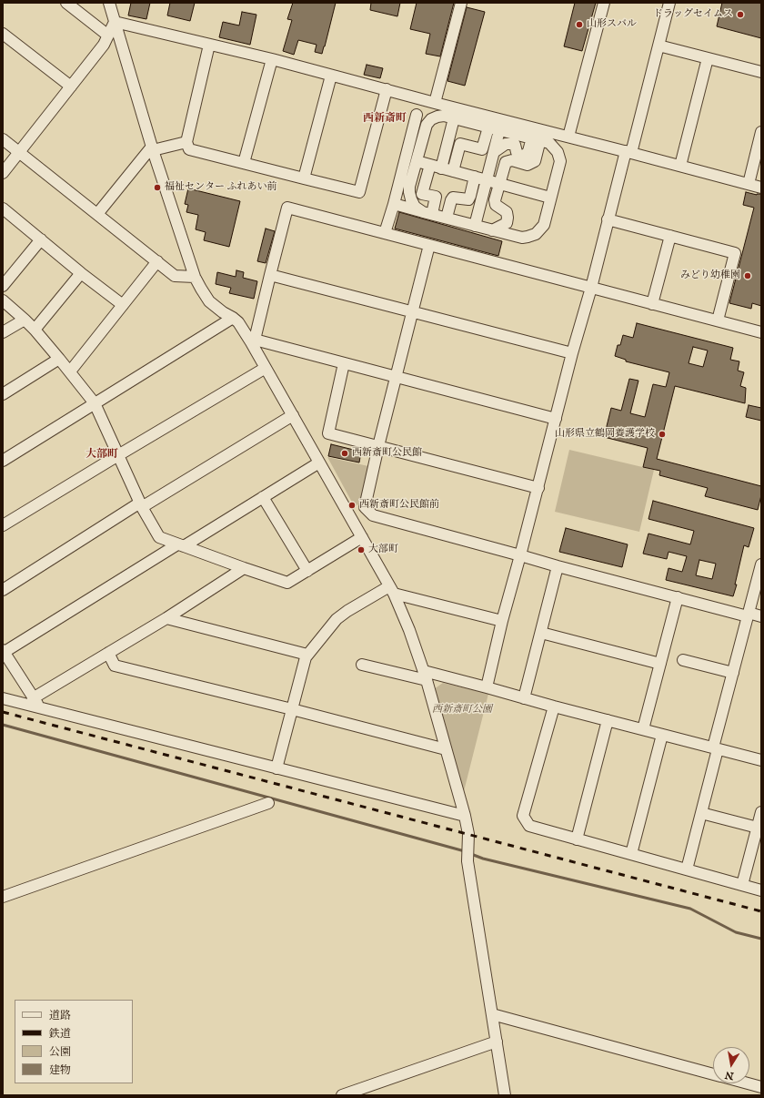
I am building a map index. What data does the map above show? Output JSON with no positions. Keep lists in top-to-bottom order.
{
  "districts": ["西新斎町", "大部町"],
  "parks": ["西新斎町公園"],
  "places": [
    "ドラッグセイムス",
    "山形スバル",
    "福祉センター ふれあい前",
    "みどり幼稚園",
    "山形県立鶴岡養護学校",
    "西新斎町公民館",
    "西新斎町公民館前",
    "大部町"
  ],
  "legend": [
    "道路",
    "鉄道",
    "公園",
    "建物"
  ],
  "north": "bottom"
}
